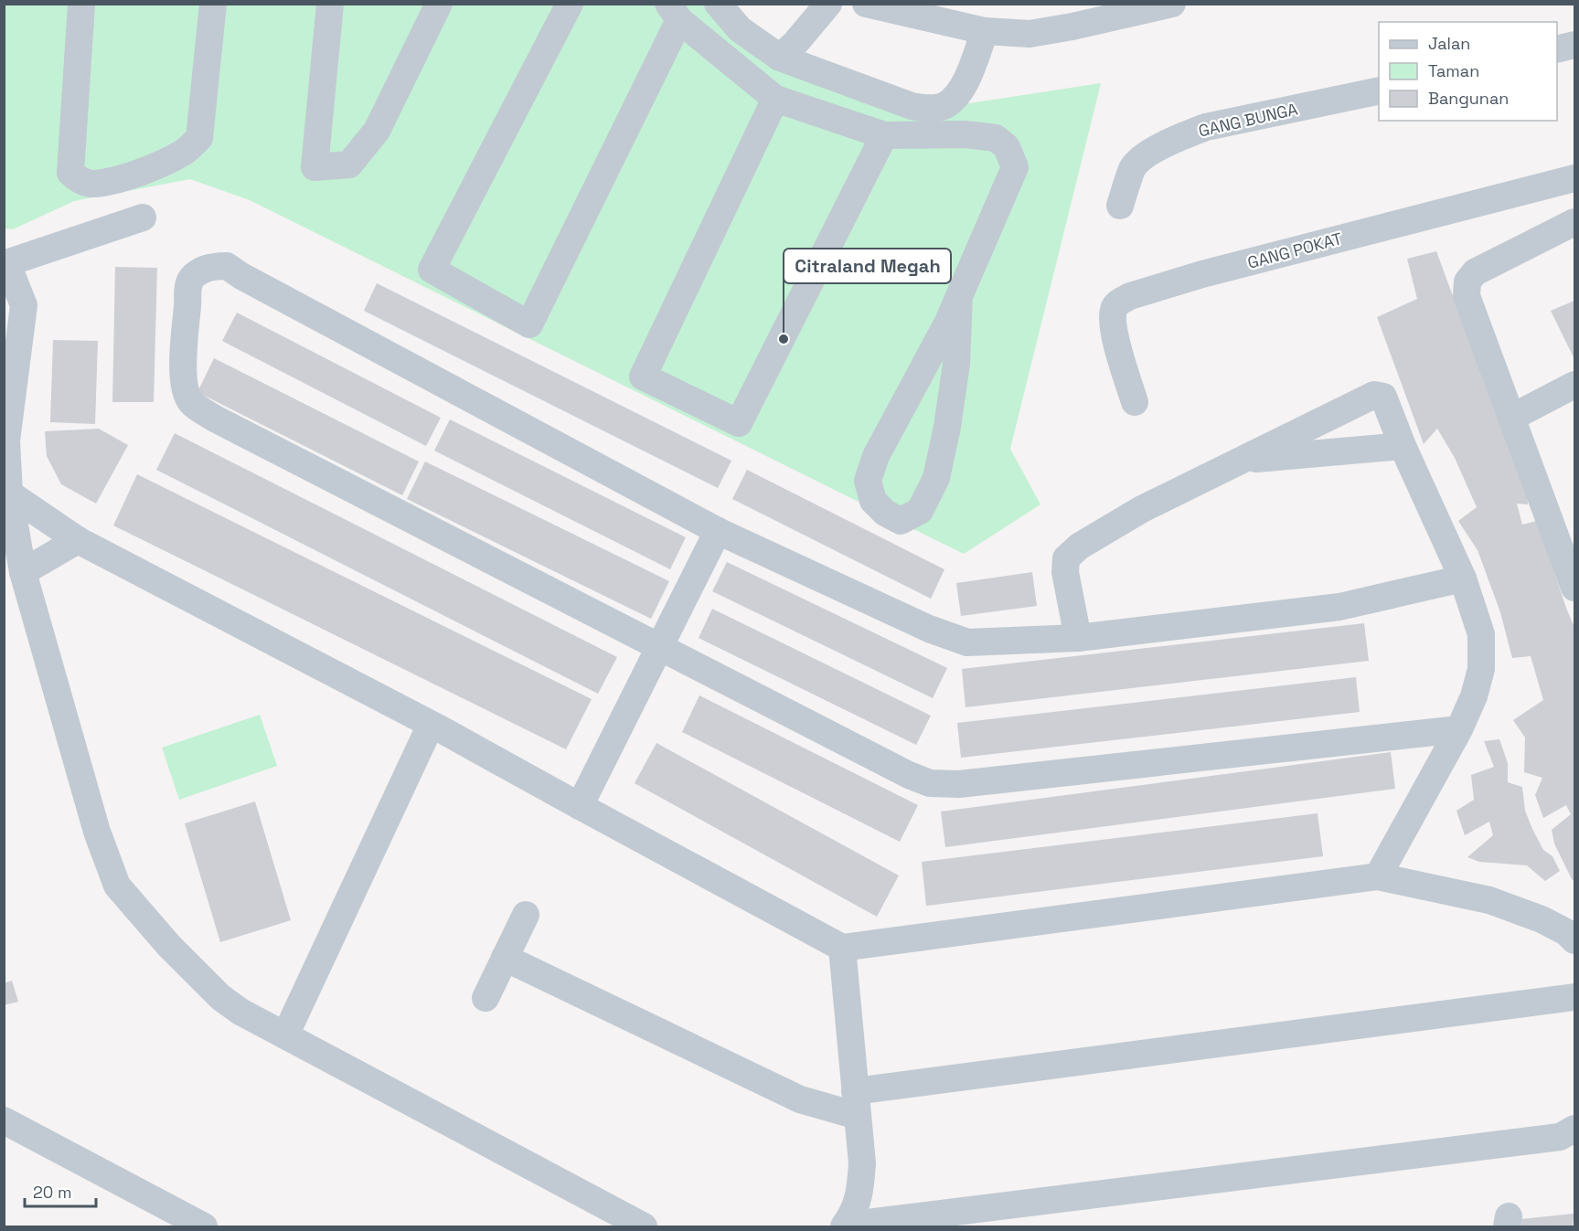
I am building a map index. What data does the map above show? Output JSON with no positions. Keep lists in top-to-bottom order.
{
  "streets": {
    "street": ["GANG BUNGA", "GANG POKAT"]
  },
  "places": ["Citraland Megah"],
  "legend": ["Jalan", "Taman", "Bangunan"],
  "scale_bar": "20 m"
}
